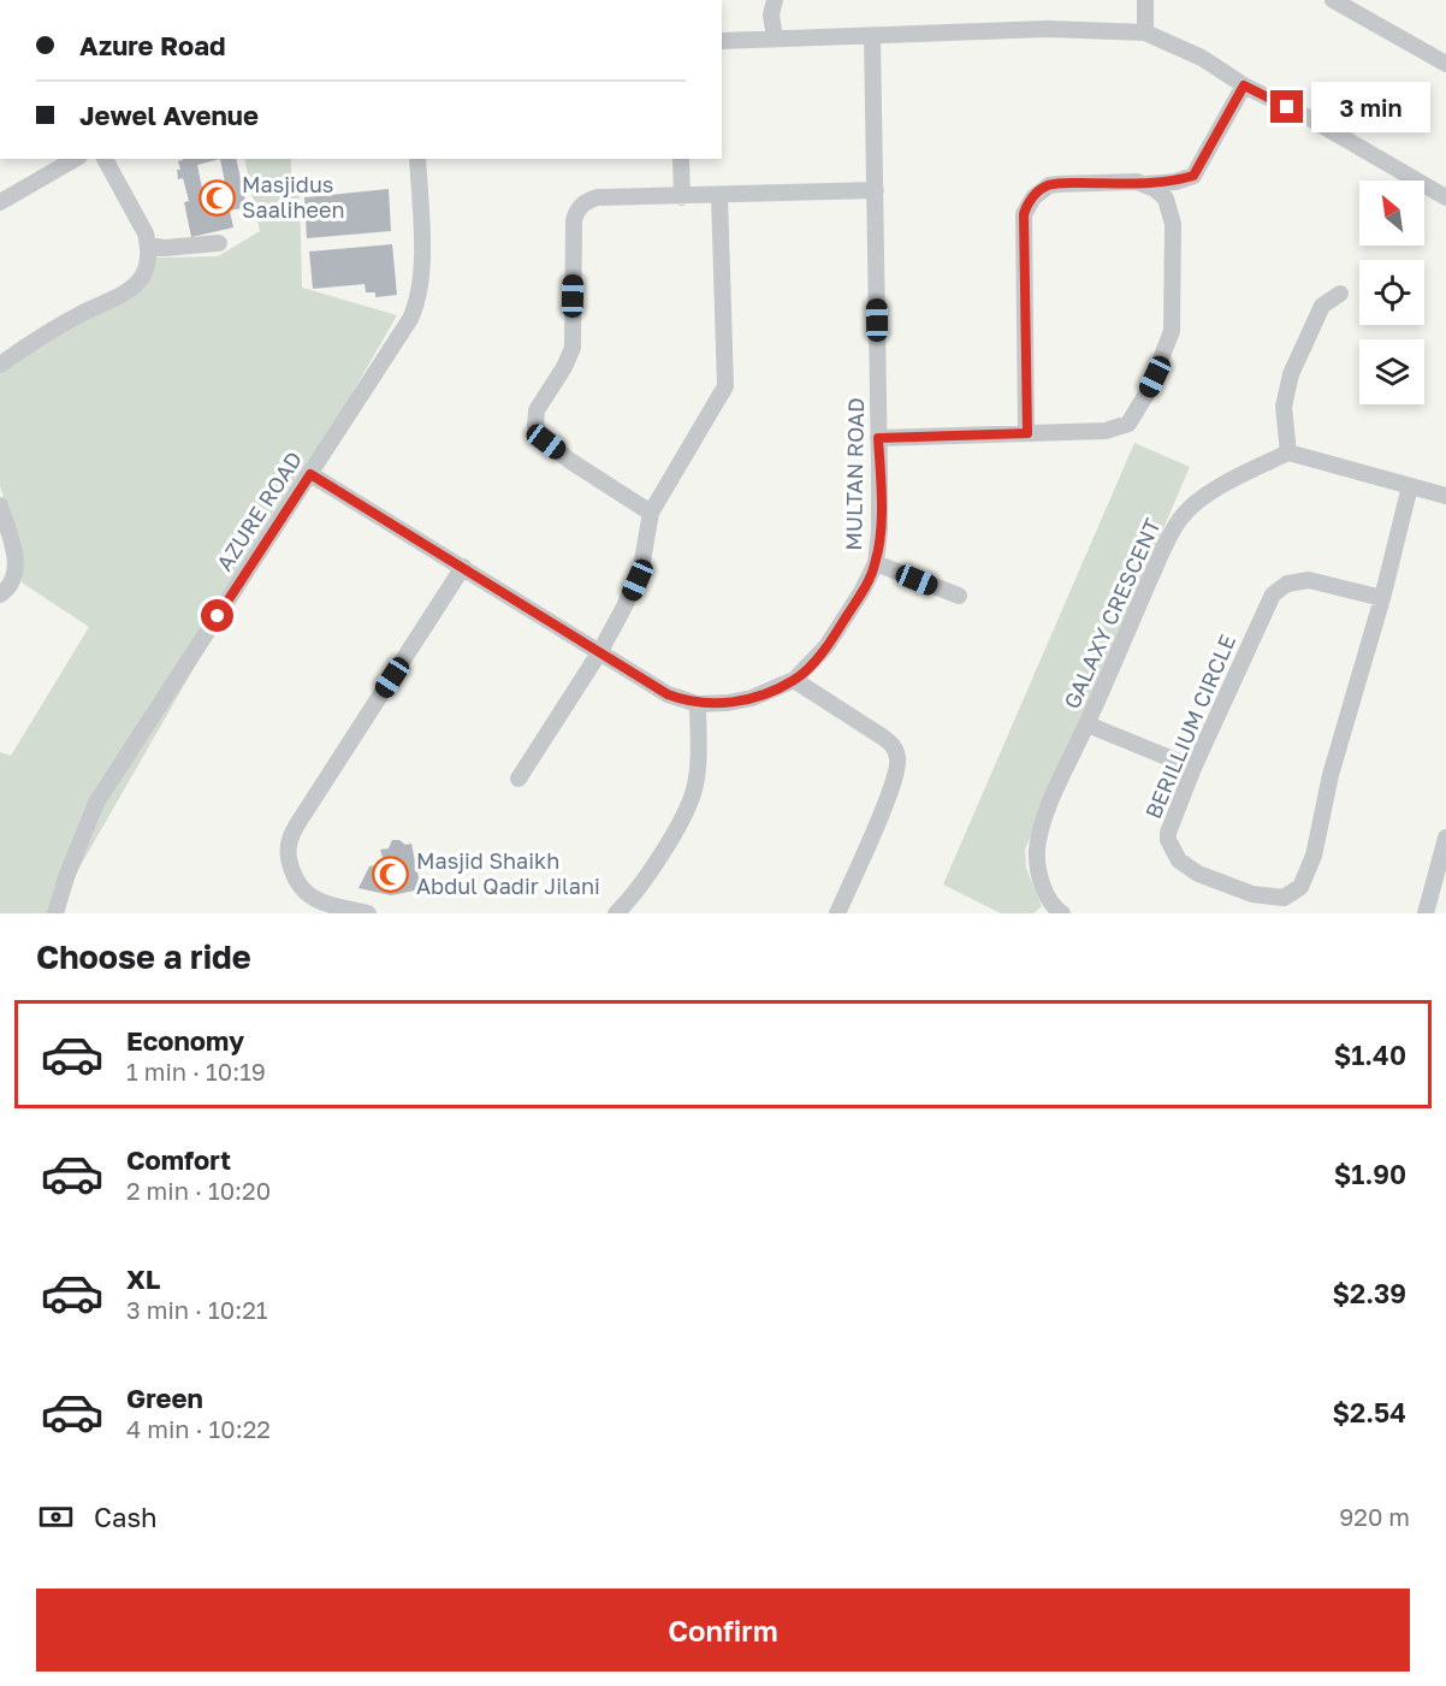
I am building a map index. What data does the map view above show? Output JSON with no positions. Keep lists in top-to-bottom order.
{
  "streets": {
    "street": [
      "MULTAN ROAD",
      "AZURE ROAD",
      "GALAXY CRESCENT",
      "BERILLIUM CIRCLE"
    ]
  },
  "crossings": [
    ["MULTAN ROAD", "AZURE ROAD"]
  ],
  "places": {
    "mosque": ["Masjidus Saaliheen", "Masjid Shaikh Abdul Qadir Jilani"]
  },
  "north": "top left",
  "page": {
    "banner": ["Azure Road", "Jewel Avenue"],
    "bubble": "3 min",
    "heading": "Choose a ride",
    "list": [
      {
        "name": "Economy",
        "note": "1 min · 10:19",
        "value": "$1.40"
      },
      {
        "name": "Comfort",
        "note": "2 min · 10:20",
        "value": "$1.90"
      },
      {
        "name": "XL",
        "note": "3 min · 10:21",
        "value": "$2.39"
      },
      {
        "name": "Green",
        "note": "4 min · 10:22",
        "value": "$2.54"
      }
    ],
    "pay": ["Cash", "920 m"],
    "buttons": "Confirm"
  }
}
